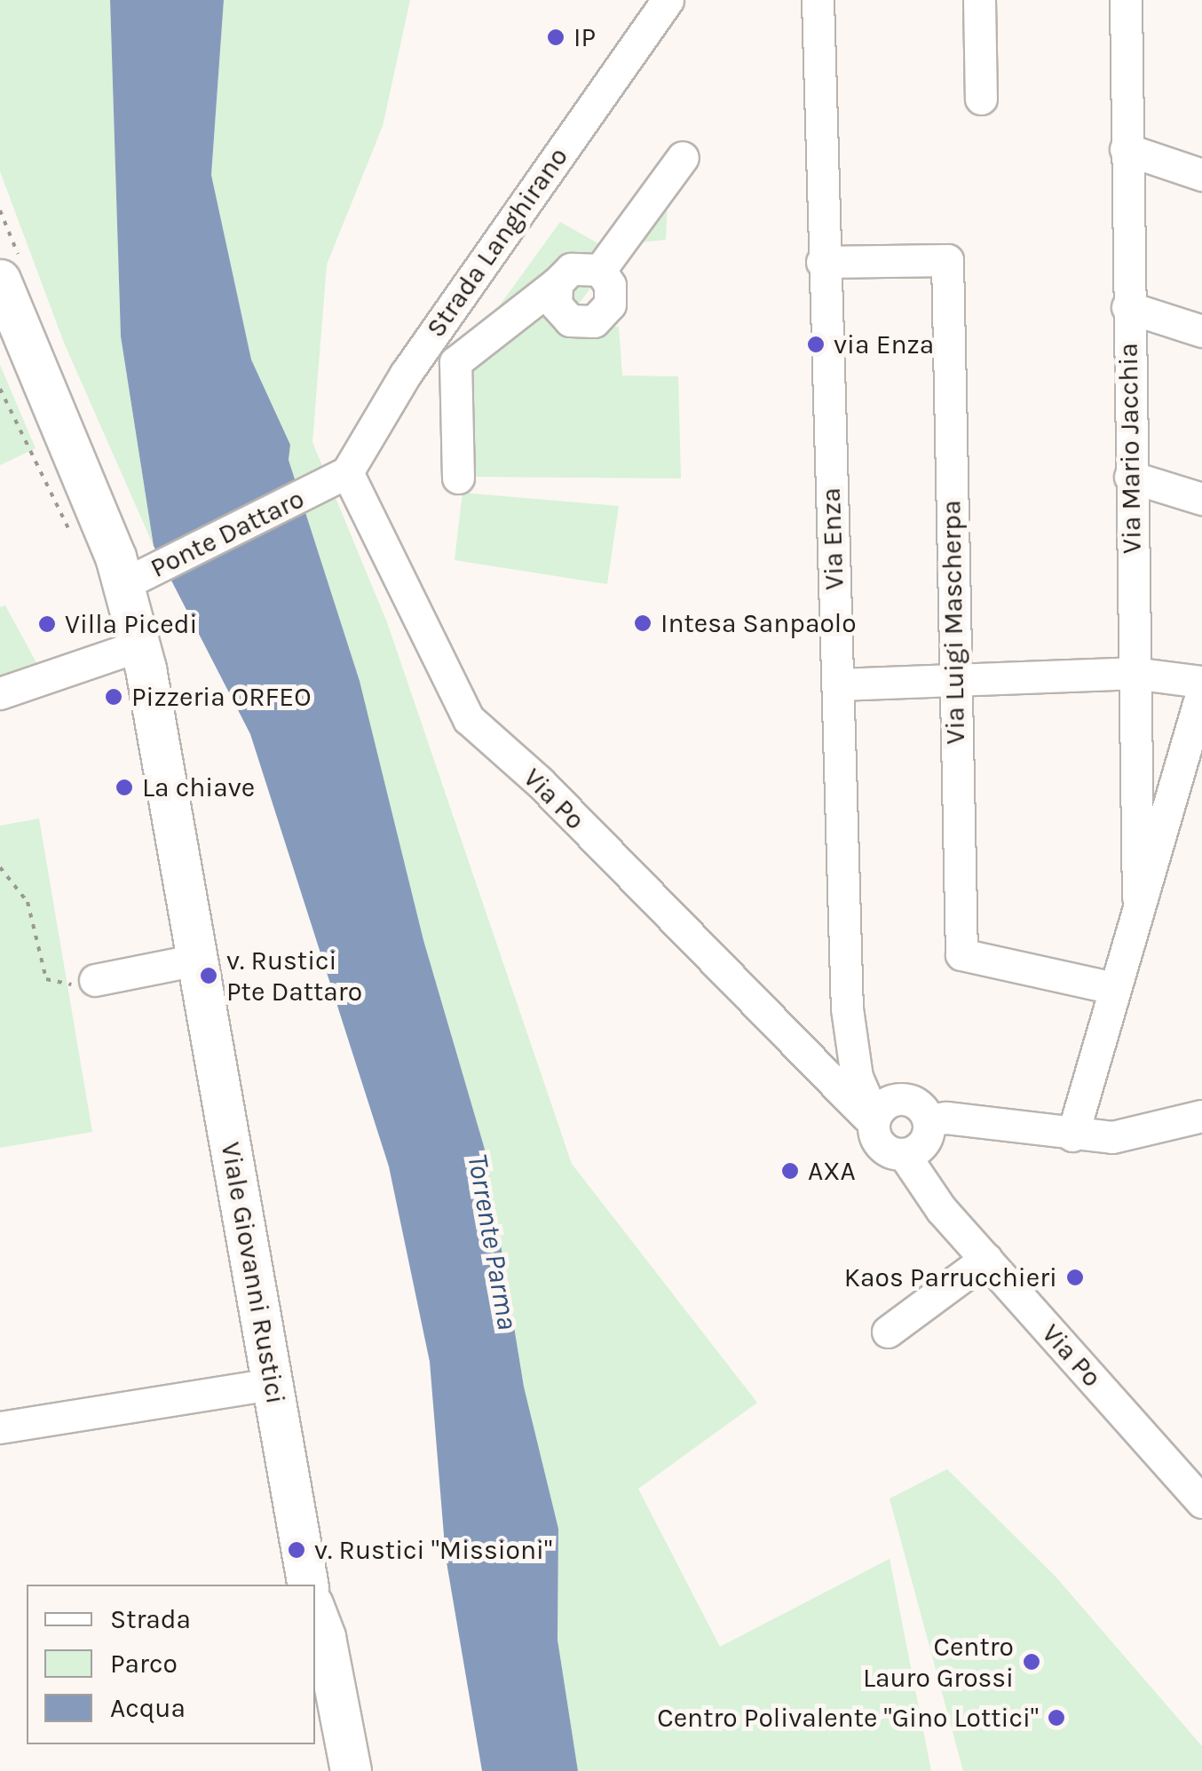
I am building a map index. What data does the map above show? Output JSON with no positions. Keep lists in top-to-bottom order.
{
  "streets": {
    "main road": ["Viale Giovanni Rustici"],
    "street": [
      "Strada Langhirano",
      "Via Mario Jacchia",
      "Ponte Dattaro",
      "Via Enza",
      "Via Luigi Mascherpa",
      "Via Po"
    ]
  },
  "crossings": [
    ["Strada Langhirano", "Ponte Dattaro"],
    ["Strada Langhirano", "Via Po"],
    ["Via Mario Jacchia", "Via Luigi Mascherpa"],
    ["Ponte Dattaro", "Via Po"],
    ["Ponte Dattaro", "Viale Giovanni Rustici"],
    ["Via Enza", "Via Luigi Mascherpa"],
    ["Via Enza", "Via Po"]
  ],
  "water": ["Torrente Parma"],
  "places": [
    "IP",
    "via Enza",
    "Intesa Sanpaolo",
    "Villa Picedi",
    "Pizzeria ORFEO",
    "La chiave",
    "v. Rustici Pte Dattaro",
    "AXA",
    "Kaos Parrucchieri",
    "v. Rustici \"Missioni\"",
    "Centro Lauro Grossi",
    "Centro Polivalente \"Gino Lottici\""
  ],
  "legend": ["Strada", "Parco", "Acqua"]
}
